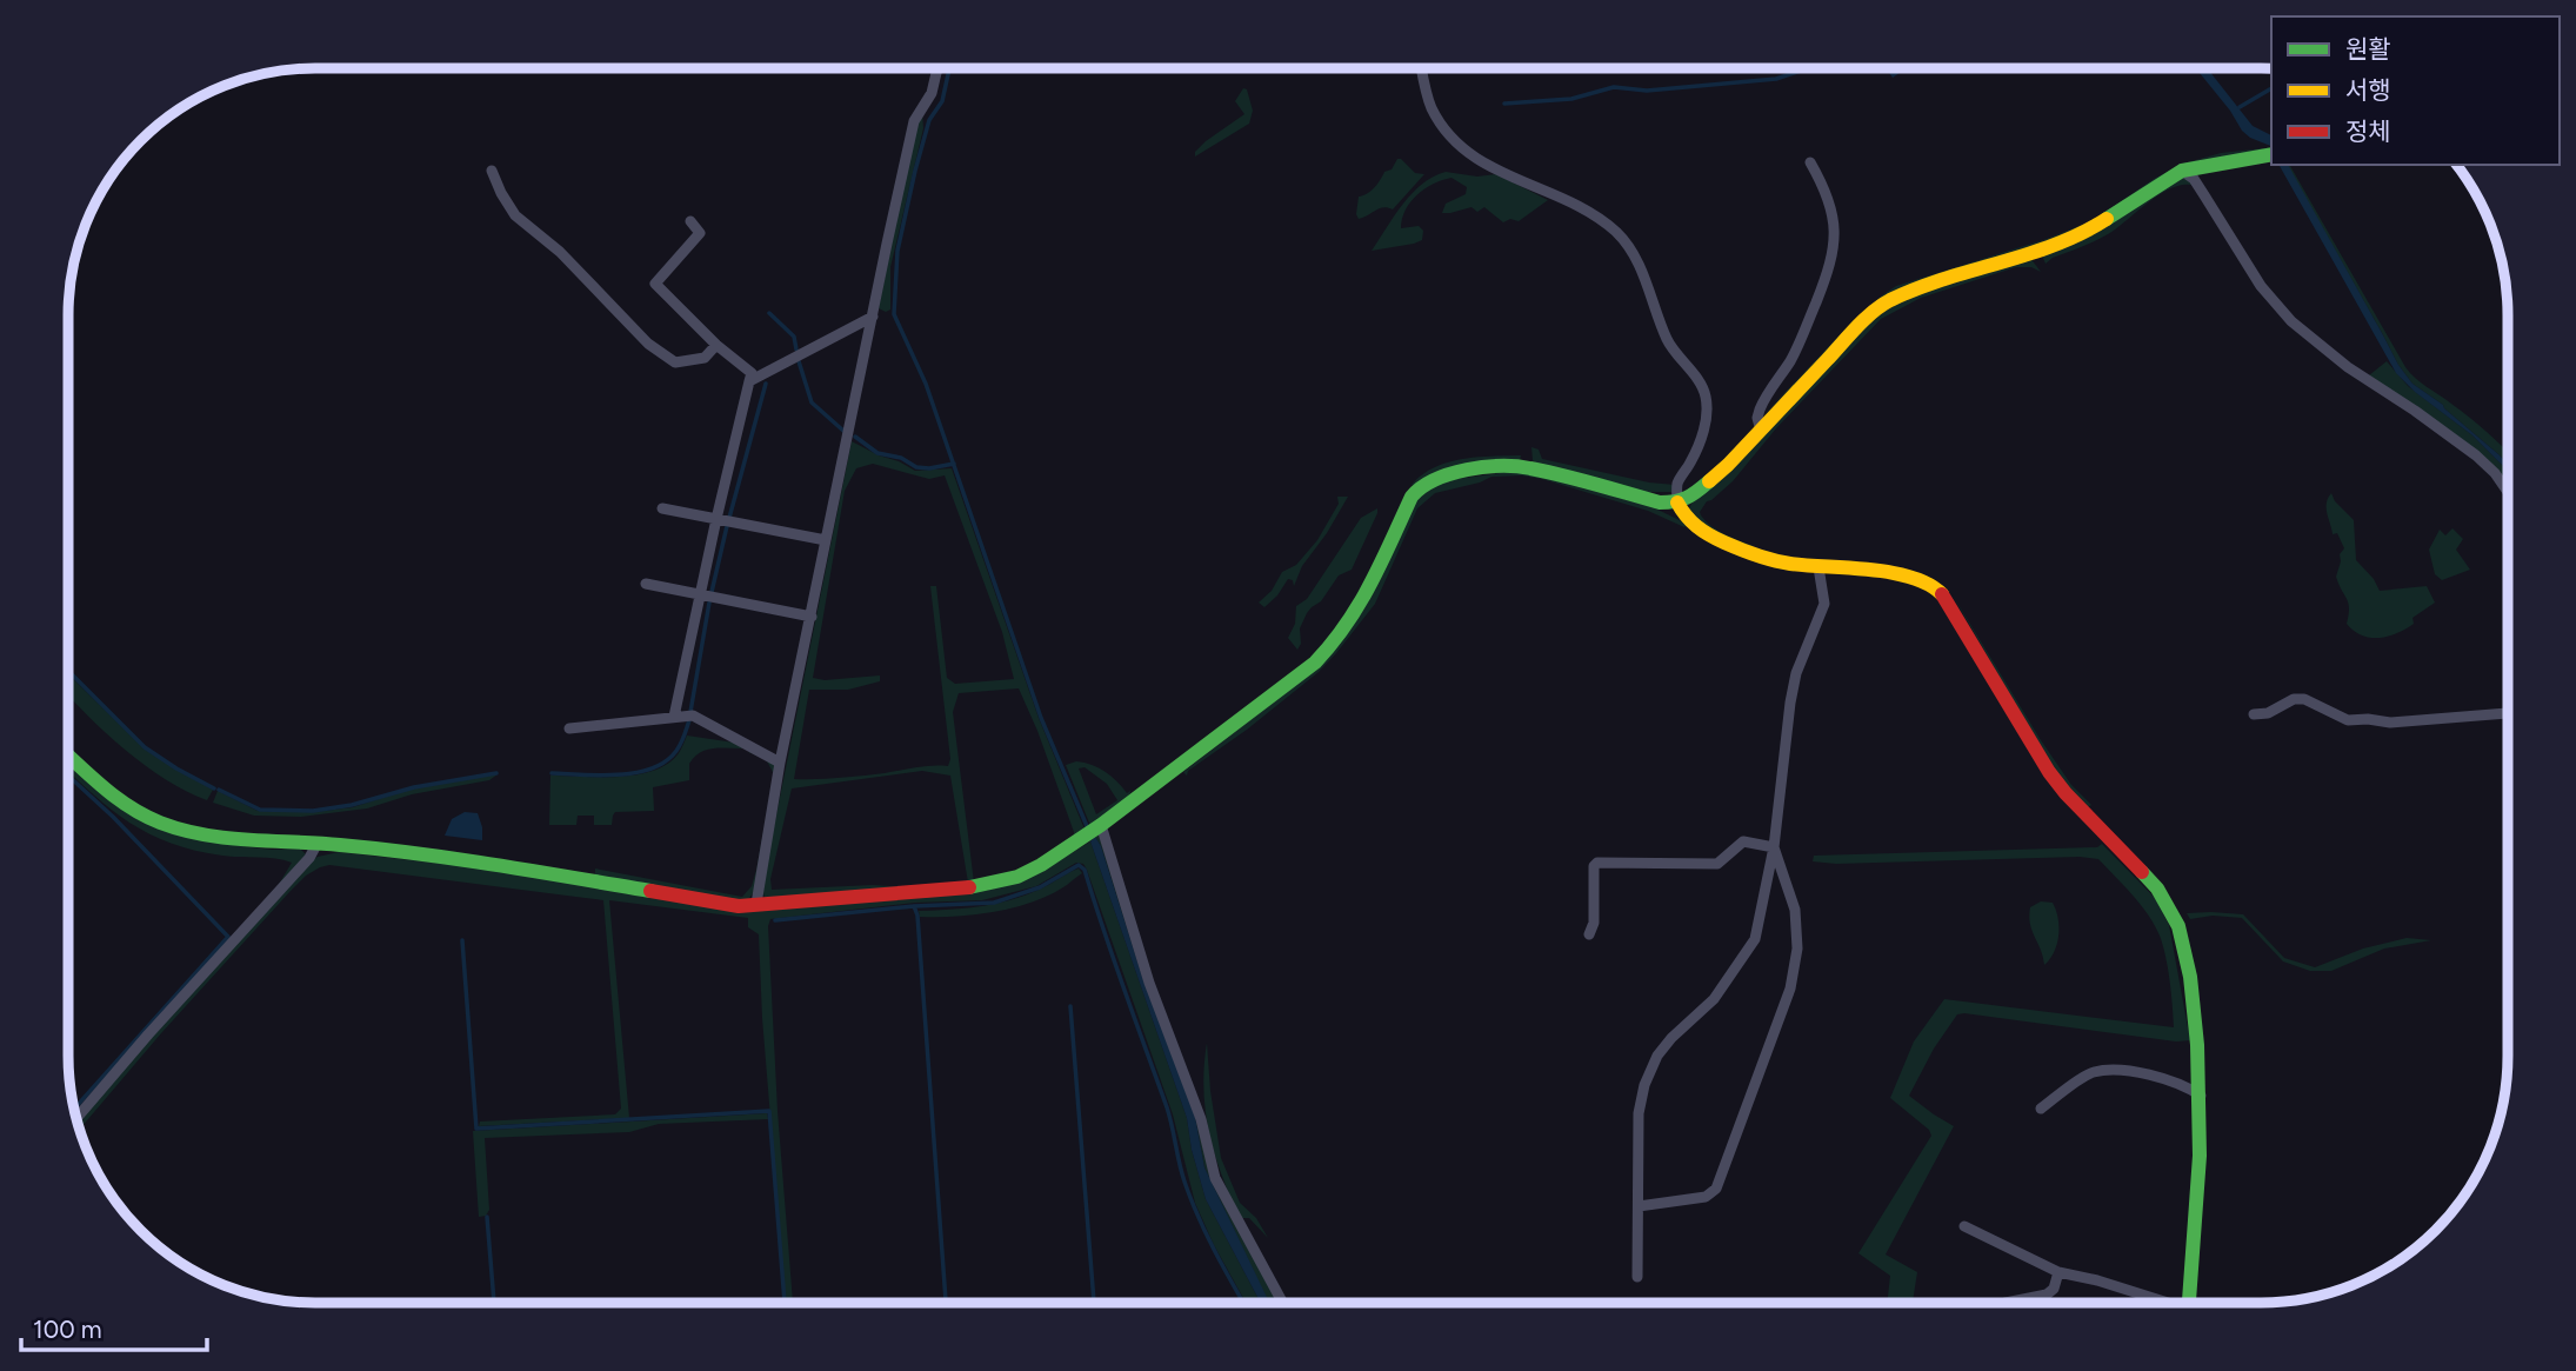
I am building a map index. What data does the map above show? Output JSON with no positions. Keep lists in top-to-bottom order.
{
  "legend": ["원활", "서행", "정체"],
  "scale_bar": "100 m"
}
